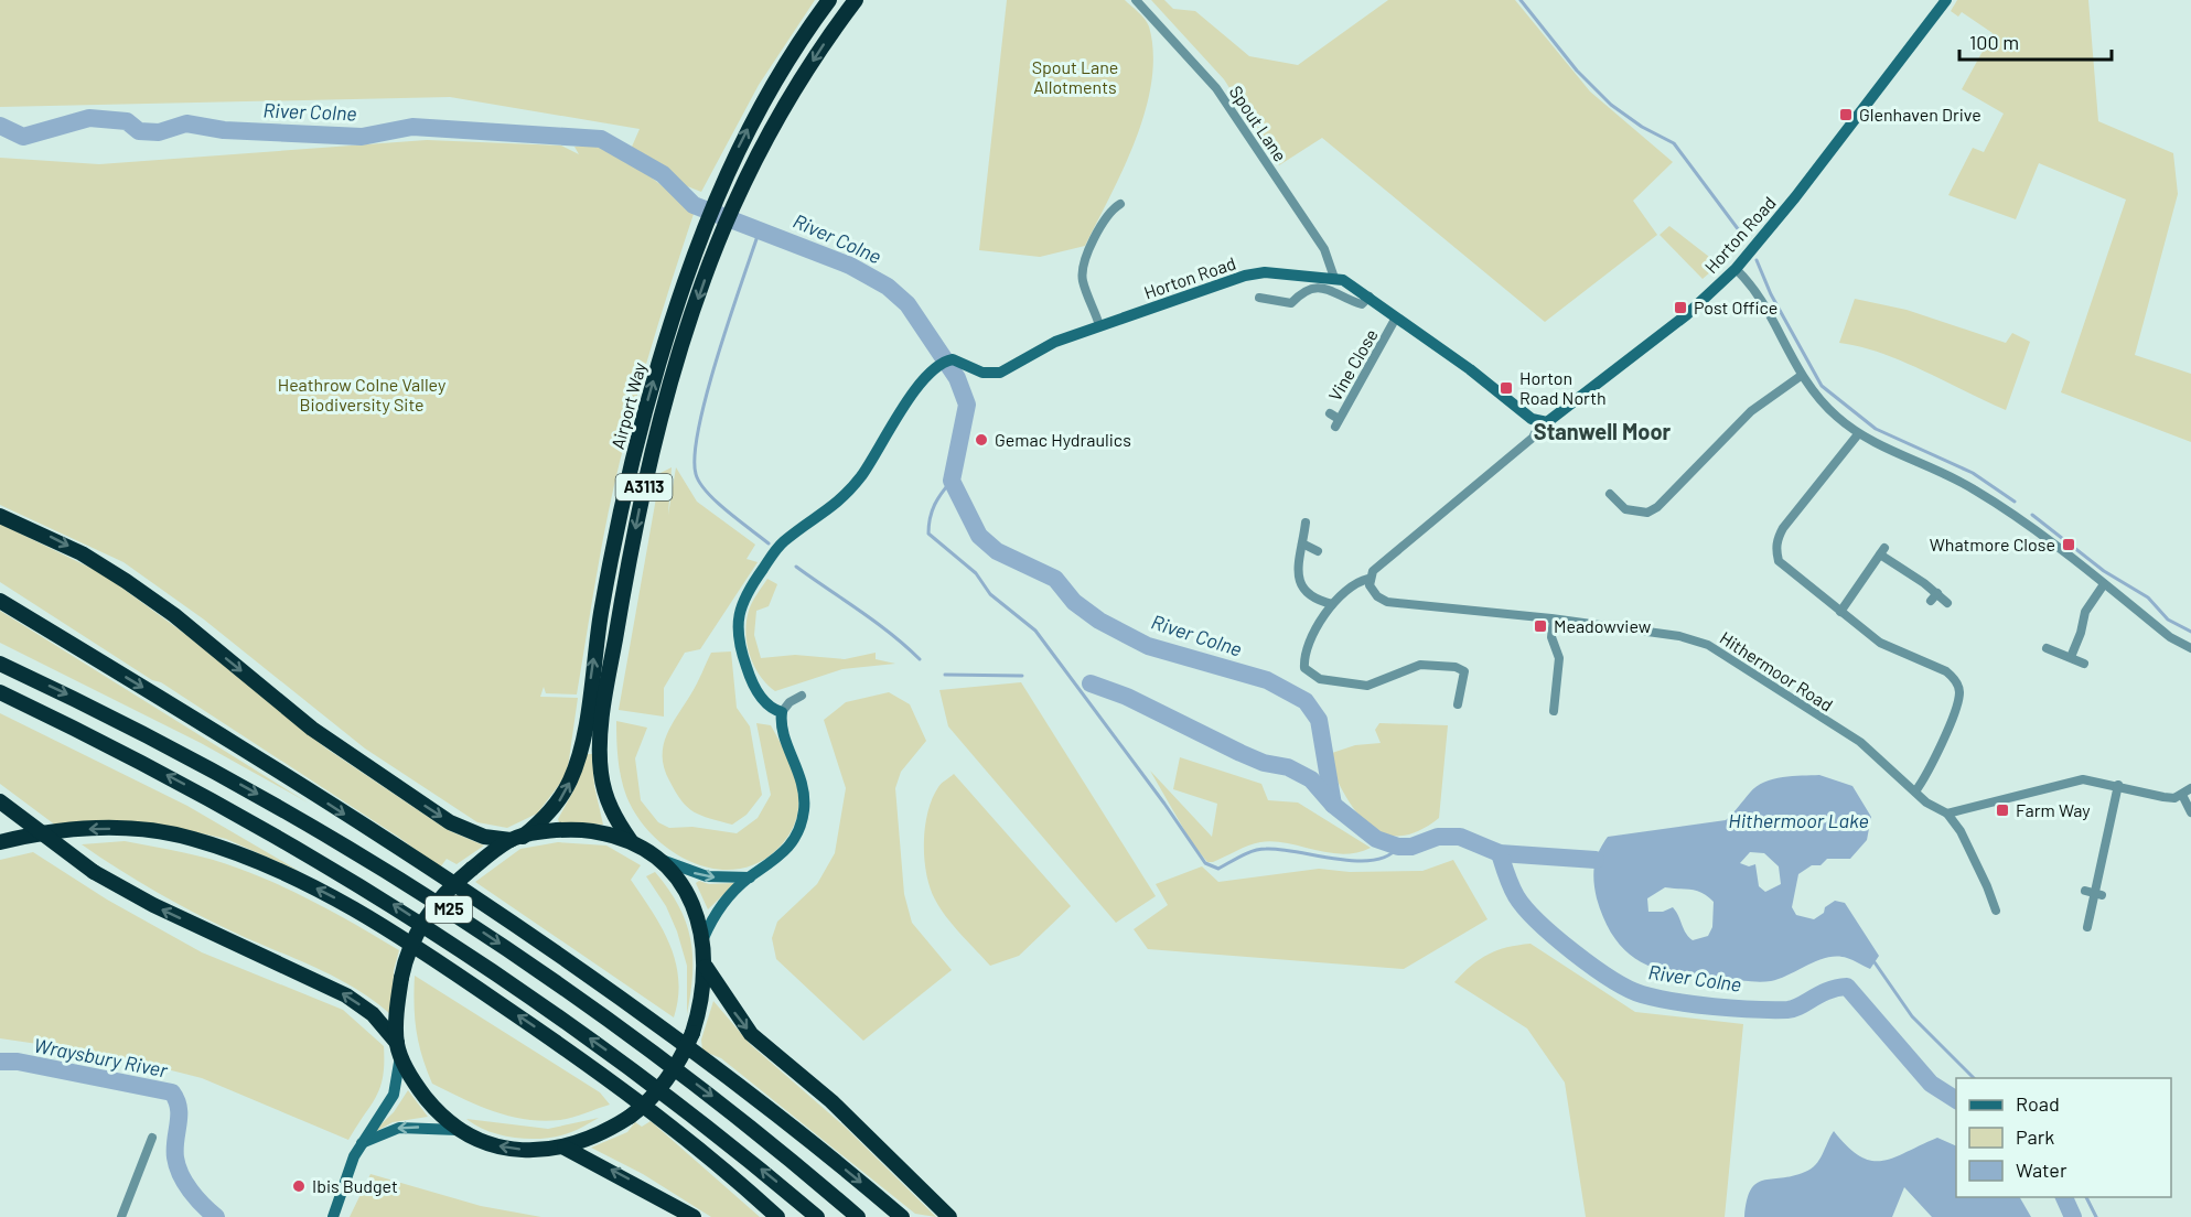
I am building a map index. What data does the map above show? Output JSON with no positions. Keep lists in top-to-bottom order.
{
  "streets": {
    "highway": ["Airport Way", "A3113", "M25"],
    "street": [
      "Spout Lane",
      "Horton Road",
      "Vine Close",
      "Hithermoor Road"
    ]
  },
  "crossings": [
    ["Spout Lane", "Horton Road"],
    ["Horton Road", "Vine Close"]
  ],
  "districts": ["Stanwell Moor"],
  "water": ["River Colne", "Hithermoor Lake", "Wraysbury River"],
  "parks": ["Spout Lane Allotments", "Heathrow Colne Valley Biodiversity Site"],
  "places": {
    "transit": [
      "Glenhaven Drive",
      "Post Office",
      "Horton Road North",
      "Whatmore Close",
      "Meadowview",
      "Farm Way"
    ],
    "other": ["Gemac Hydraulics", "Ibis Budget"]
  },
  "legend": ["Road", "Park", "Water"],
  "scale_bar": "100 m"
}
